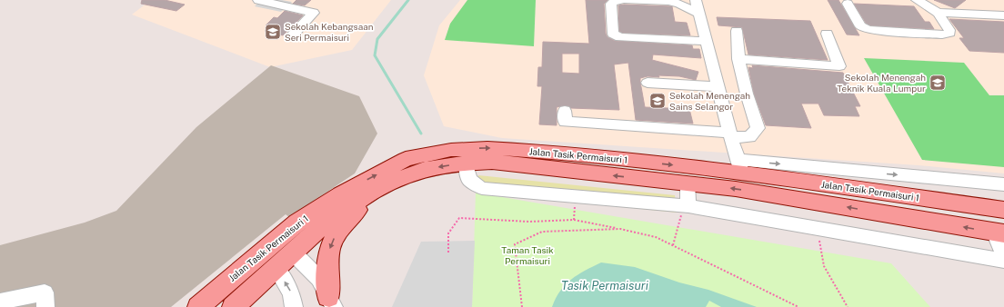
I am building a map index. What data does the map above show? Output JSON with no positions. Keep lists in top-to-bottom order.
{
  "streets": {
    "main road": ["Jalan Tasik Permaisuri 1"]
  },
  "water": ["Tasik Permaisuri"],
  "parks": ["Taman Tasik Permaisuri"],
  "places": {
    "school or university": ["Sekolah Kebangsaan Seri Permaisuri", "Sekolah Menengah Teknik Kuala Lumpur", "Sekolah Menengah Sains Selangor"]
  }
}
